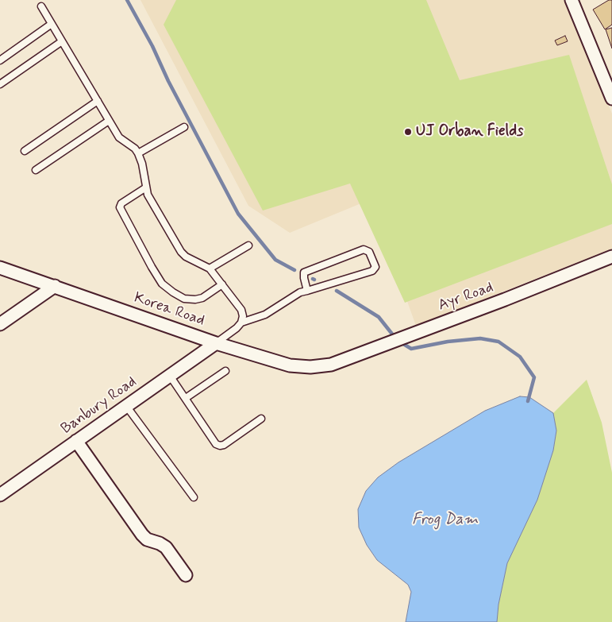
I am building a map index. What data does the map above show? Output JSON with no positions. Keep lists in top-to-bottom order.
{
  "streets": {
    "street": ["Ayr Road", "Korea Road", "Banbury Road"]
  },
  "crossings": [
    ["Ayr Road", "Korea Road"],
    ["Korea Road", "Banbury Road"]
  ],
  "water": ["Frog Dam"],
  "places": ["UJ Orban Fields"]
}
